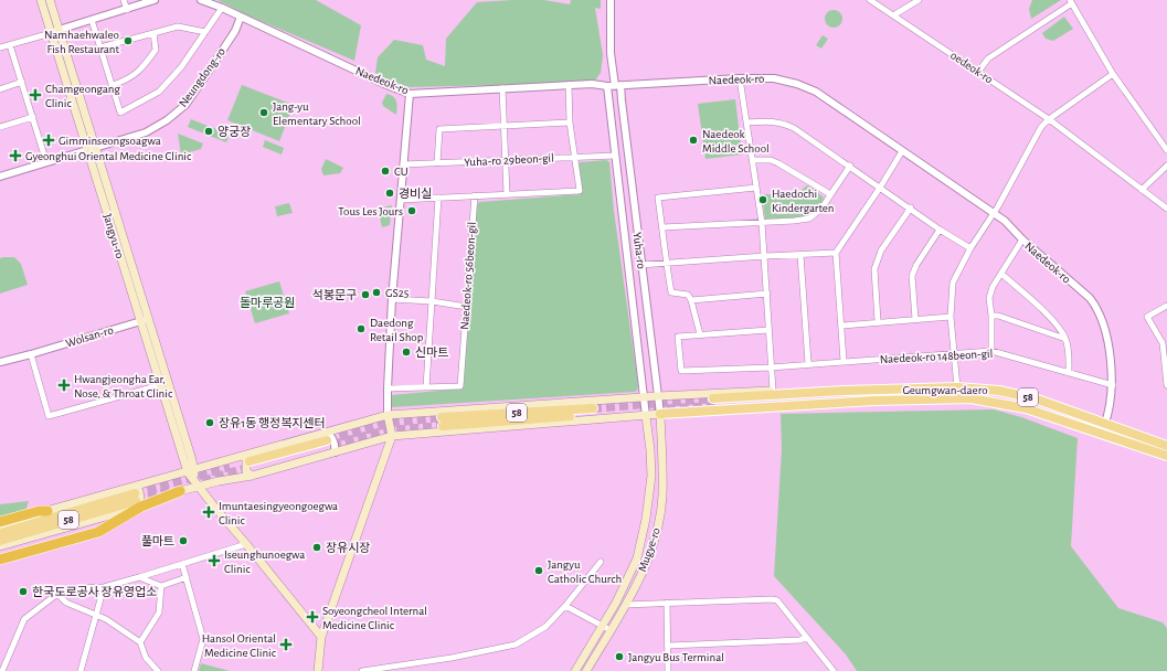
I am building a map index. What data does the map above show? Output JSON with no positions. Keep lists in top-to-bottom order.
{
  "streets": {
    "main road": [
      "Jangyu-ro",
      "Geumgwan-daero",
      "58",
      "Mugye-ro"
    ],
    "street": [
      "oedeok-ro",
      "Neungdong-ro",
      "Naedeok-ro",
      "Yuha-ro 29beon-gil",
      "Yuha-ro",
      "Naedeok-ro 56beon-gil",
      "Wolsan-ro",
      "Naedeok-ro 148beon-gil"
    ]
  },
  "crossings": [
    ["Neungdong-ro", "Naedeok-ro"],
    ["Neungdong-ro", "Jangyu-ro"],
    ["Naedeok-ro", "Yuha-ro"],
    ["Naedeok-ro", "Naedeok-ro 148beon-gil"],
    ["Naedeok-ro", "Geumgwan-daero"],
    ["Yuha-ro 29beon-gil", "Yuha-ro"],
    ["Jangyu-ro", "Wolsan-ro"],
    ["Yuha-ro", "Mugye-ro"]
  ],
  "parks": ["돌마루공원"],
  "places": {
    "other": [
      "Namhaehwaleo Fish Restaurant",
      "Jang-yu Elementary School",
      "양궁장",
      "Naedeok Middle School",
      "CU",
      "경비실",
      "Haedochi Kindergarten",
      "Tous Les Jours",
      "GS25",
      "석봉문구",
      "Daedong Retail Shop",
      "신마트",
      "장유1동 행정복지센터",
      "풀마트",
      "장유시장",
      "Jangyu Catholic Church",
      "한국도로공사 장유영업소",
      "Jangyu Bus Terminal"
    ],
    "health": [
      "Chamgeongang Clinic",
      "Gimminseongsoagwa",
      "Gyeonghui Oriental Medicine Clinic",
      "Hwangjeongha Ear, Nose, & Throat Clinic",
      "Imuntaesingyeongoegwa Clinic",
      "Iseunghunoegwa Clinic",
      "Soyeongcheol Internal Medicine Clinic",
      "Hansol Oriental Medicine Clinic"
    ]
  }
}
